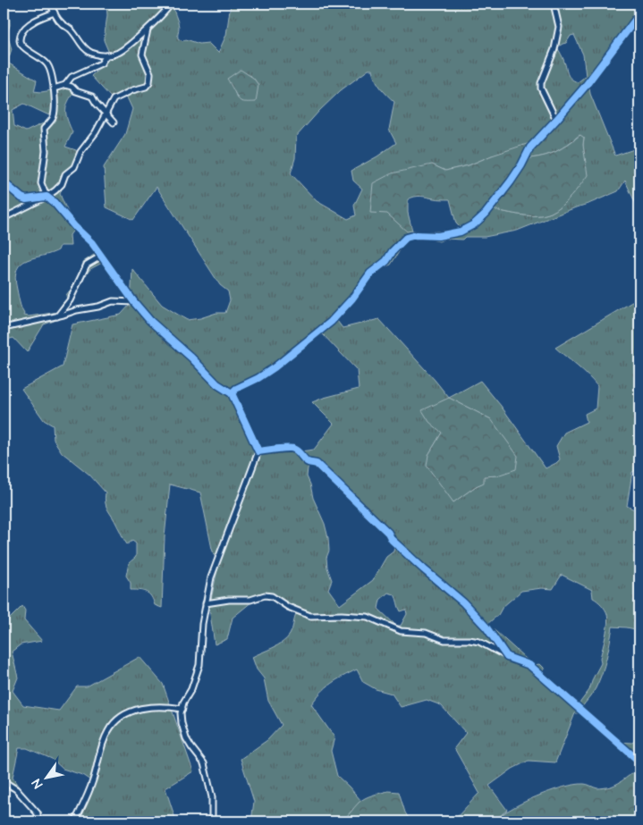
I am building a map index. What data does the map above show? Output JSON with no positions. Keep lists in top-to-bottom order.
{
  "north": "bottom left"
}
